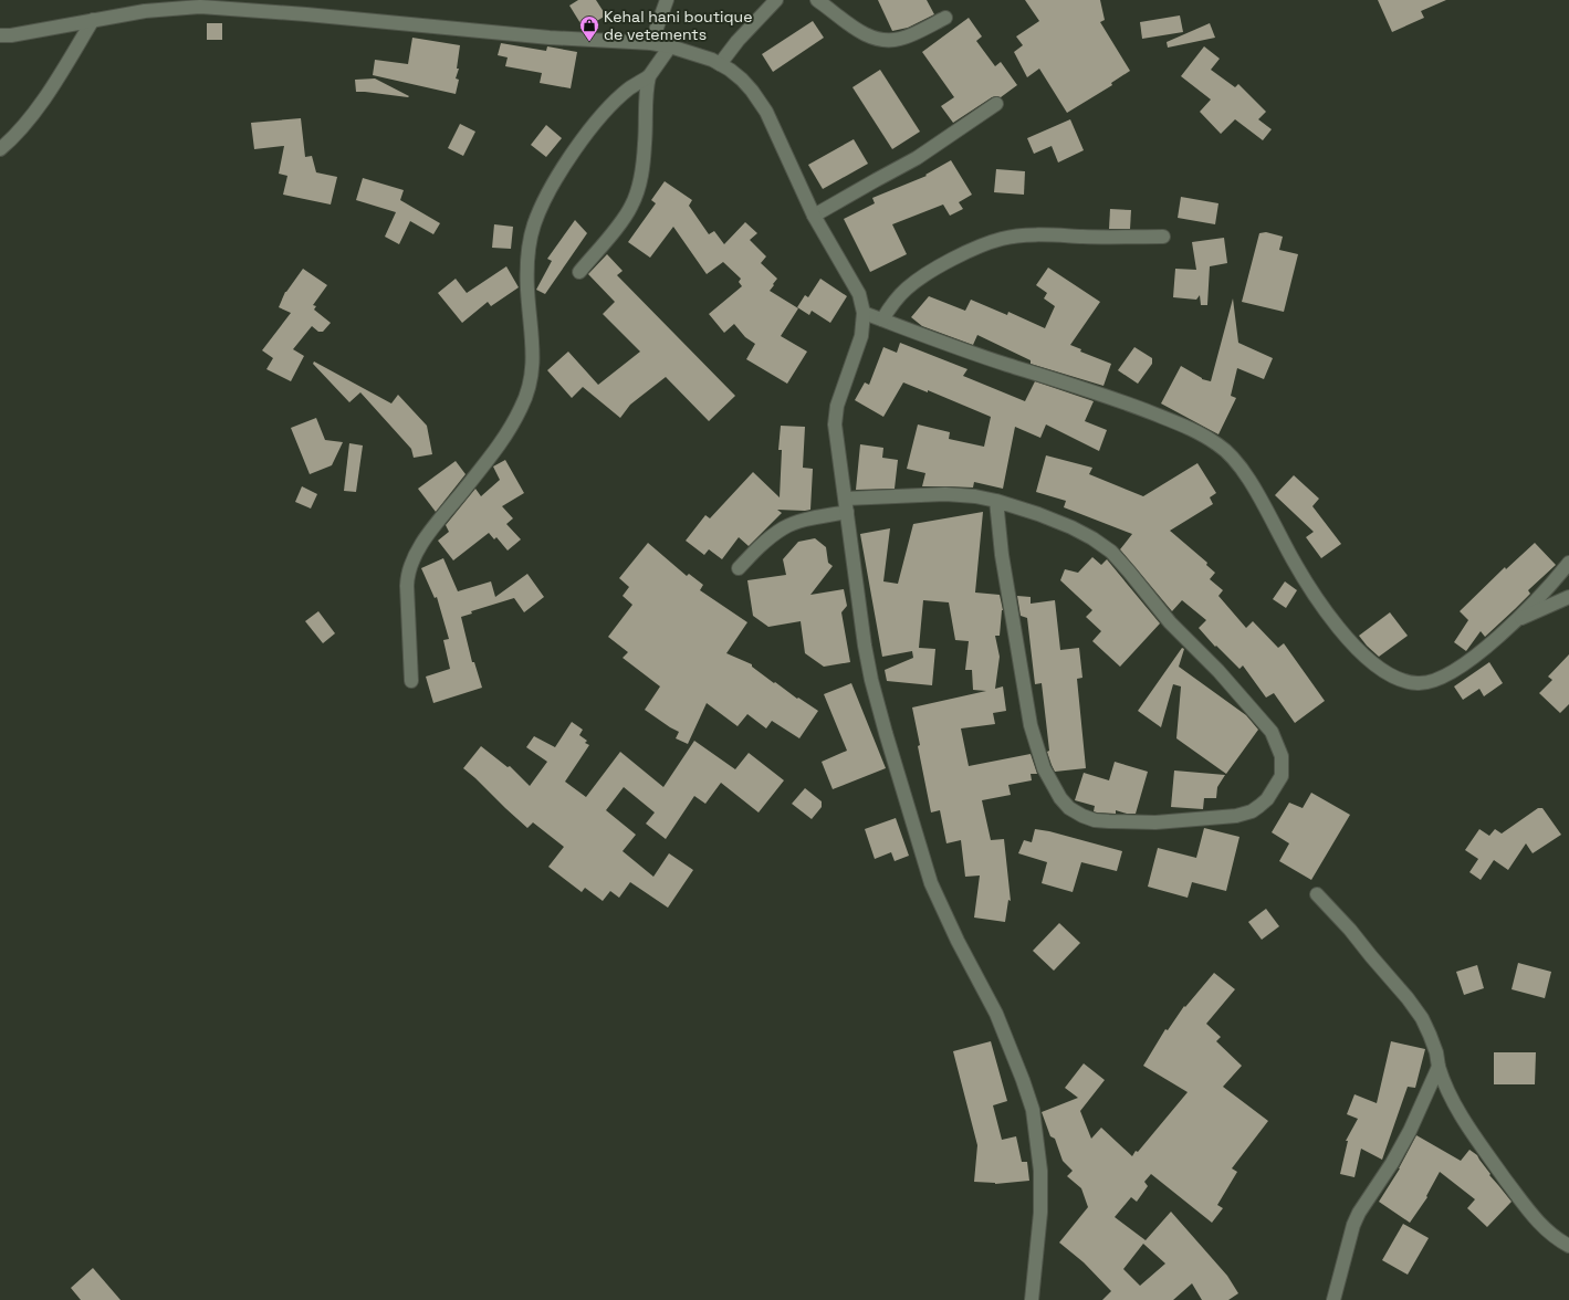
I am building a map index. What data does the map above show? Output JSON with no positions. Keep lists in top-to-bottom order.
{
  "places": {
    "shop": ["Kehal hani boutique de vetements"]
  }
}
